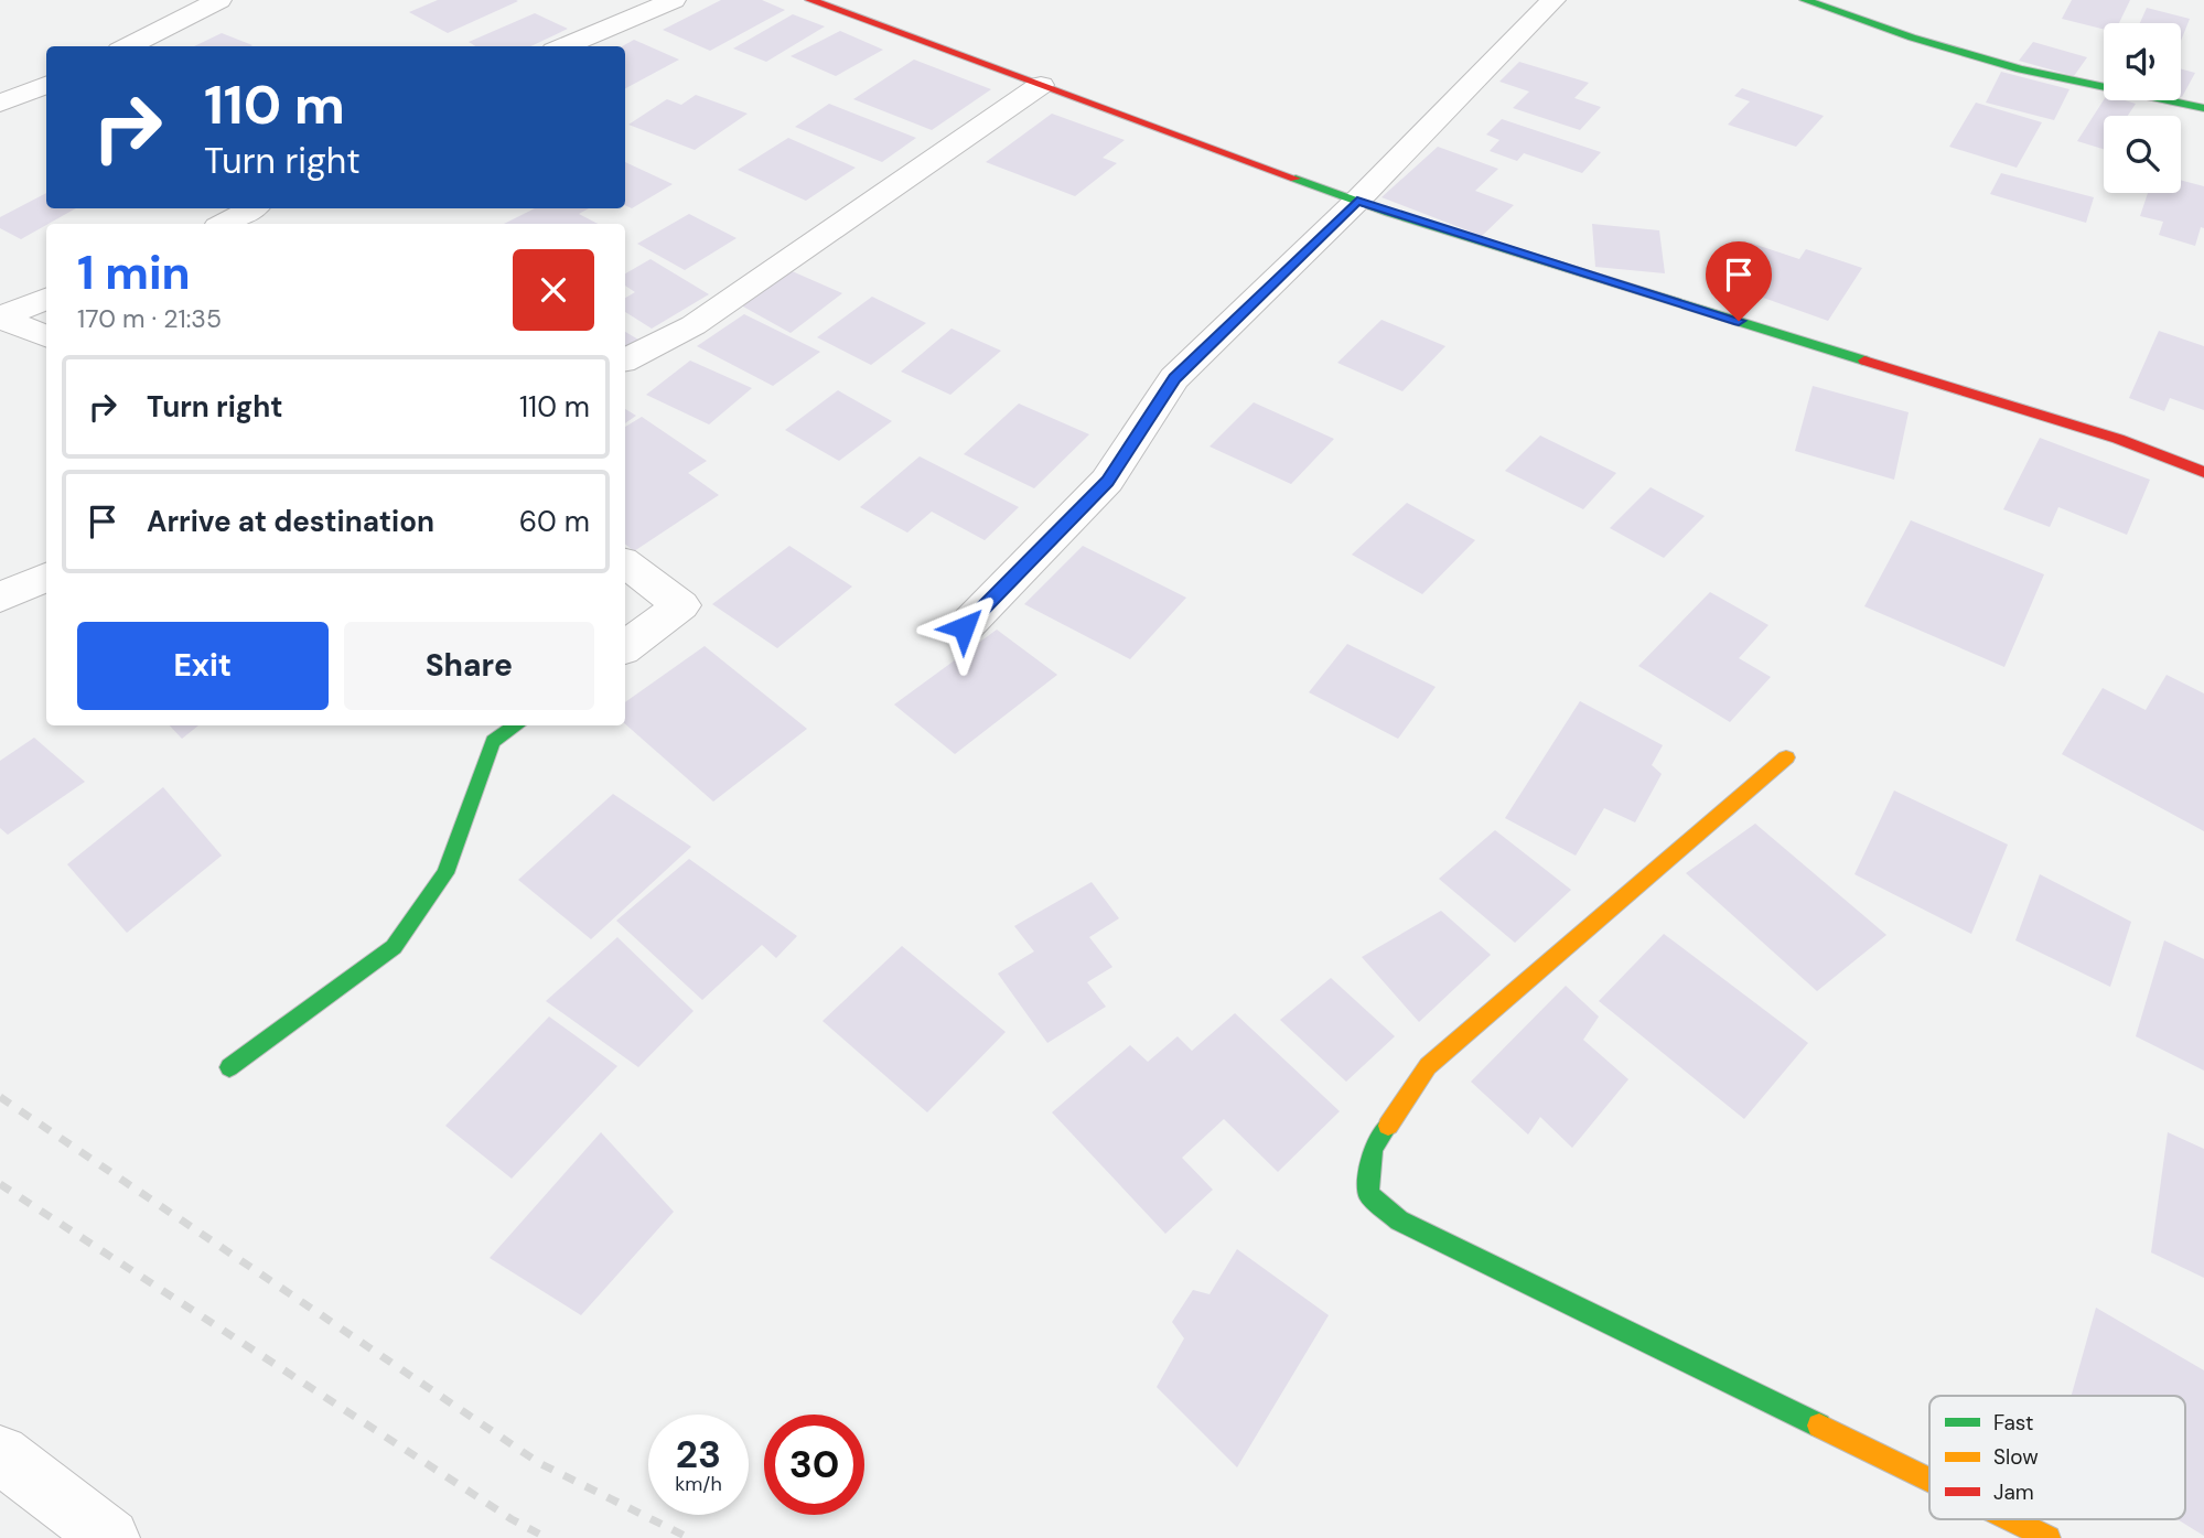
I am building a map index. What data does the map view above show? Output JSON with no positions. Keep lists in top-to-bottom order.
{
  "legend": ["Fast", "Slow", "Jam"],
  "page": {
    "turn": ["110 m", "Turn right"],
    "heading": ["1 min", "170 m · 21:35"],
    "list": [
      {
        "name": "Turn right",
        "value": "110 m"
      },
      {
        "name": "Arrive at destination",
        "value": "60 m"
      }
    ],
    "buttons": ["Exit", "Share"],
    "speed": "23 km/h",
    "limit": "30"
  }
}
